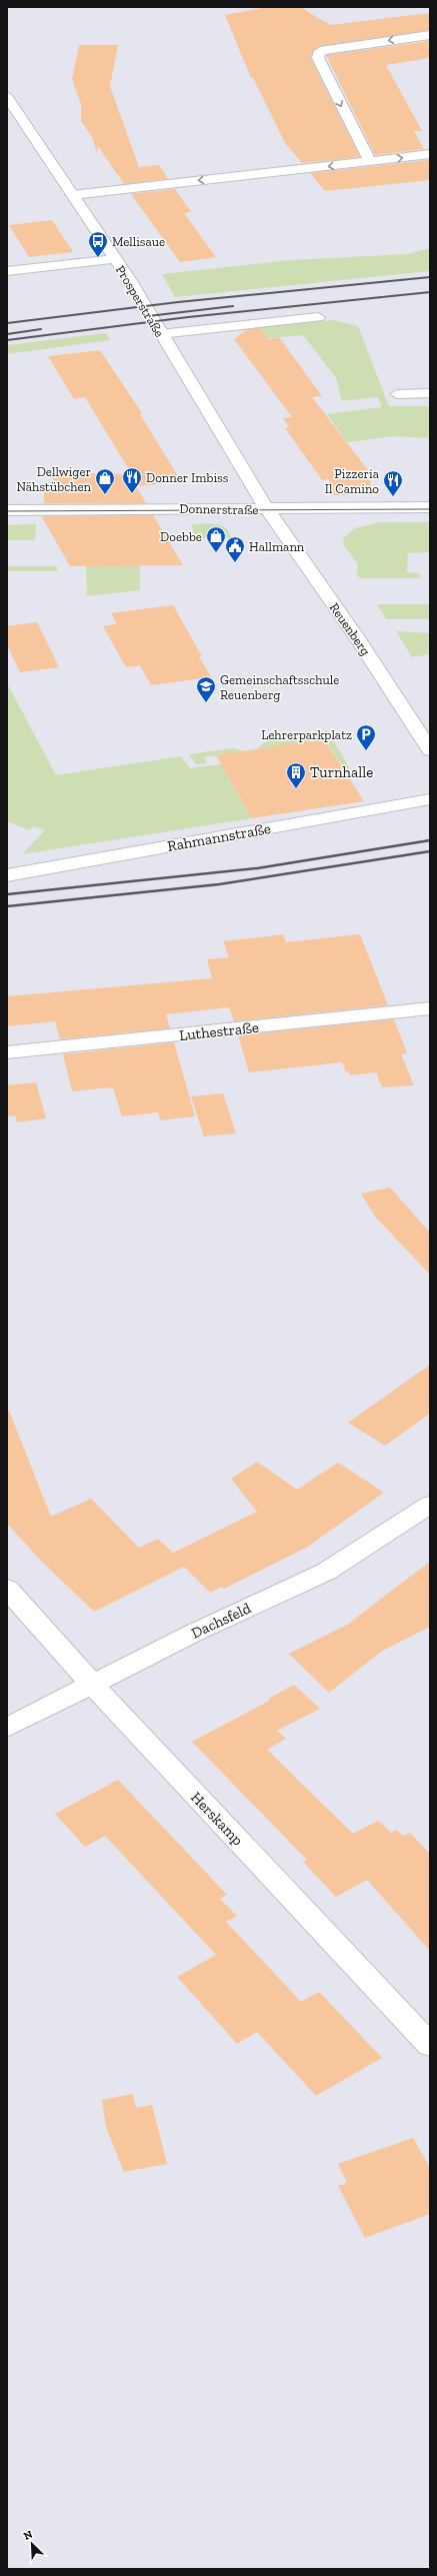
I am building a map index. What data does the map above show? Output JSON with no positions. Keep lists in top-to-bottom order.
{
  "streets": {
    "street": [
      "Prosperstraße",
      "Donnerstraße",
      "Reuenberg",
      "Rahmannstraße",
      "Luthestraße",
      "Dachsfeld",
      "Herskamp"
    ]
  },
  "crossings": [
    ["Prosperstraße", "Donnerstraße"],
    ["Prosperstraße", "Reuenberg"],
    ["Donnerstraße", "Reuenberg"],
    ["Dachsfeld", "Herskamp"]
  ],
  "places": {
    "bus stop": ["Mellisaue"],
    "restaurant": ["Donner Imbiss", "Pizzeria Il Camino"],
    "shop": ["Dellwiger Nähstübchen", "Doebbe"],
    "public building": ["Hallmann"],
    "school or university": ["Gemeinschaftsschule Reuenberg"],
    "parking": ["Lehrerparkplatz"],
    "building": ["Turnhalle"]
  },
  "north": "top left"
}
